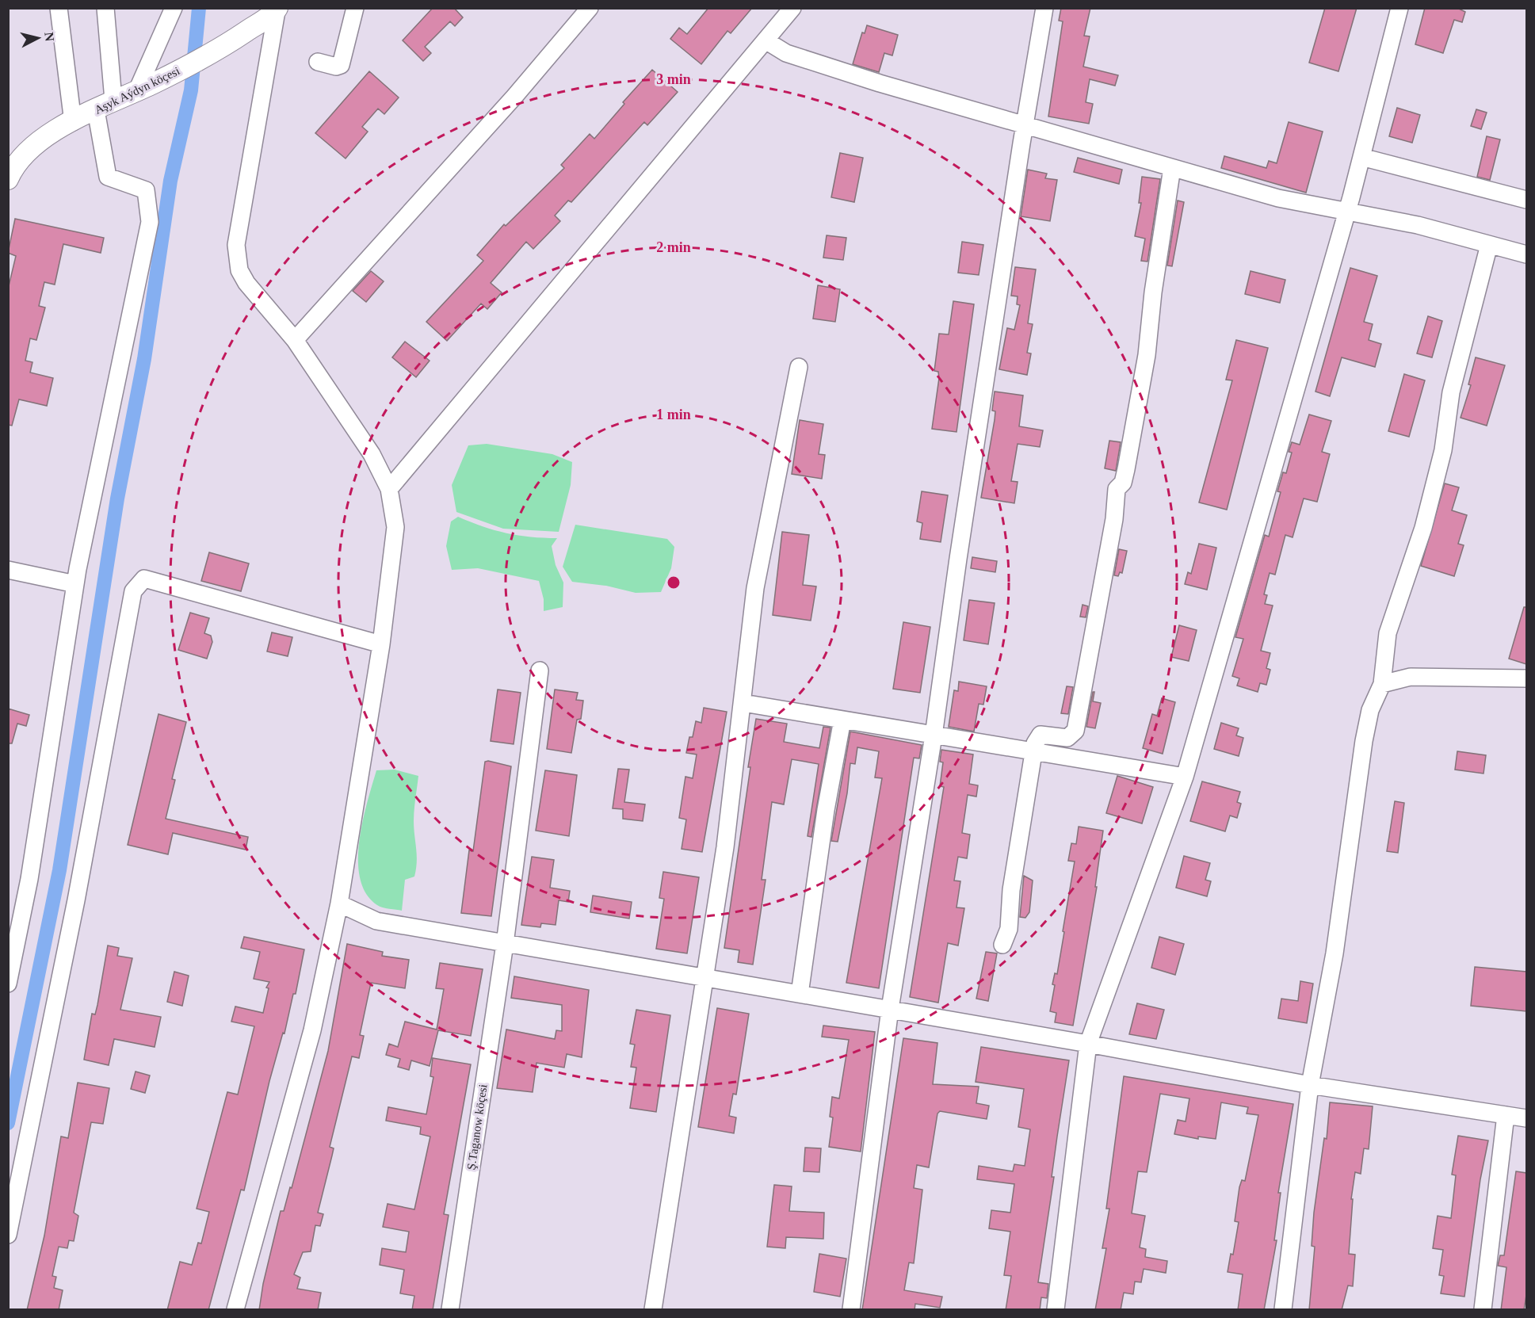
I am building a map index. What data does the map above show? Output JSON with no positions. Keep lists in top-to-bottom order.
{
  "streets": {
    "main road": ["Aşyk Aýdyn köçesi"],
    "street": ["Ş.Taganow köçesi"]
  },
  "north": "right",
  "rings": ["3 min", "2 min", "1 min"]
}
